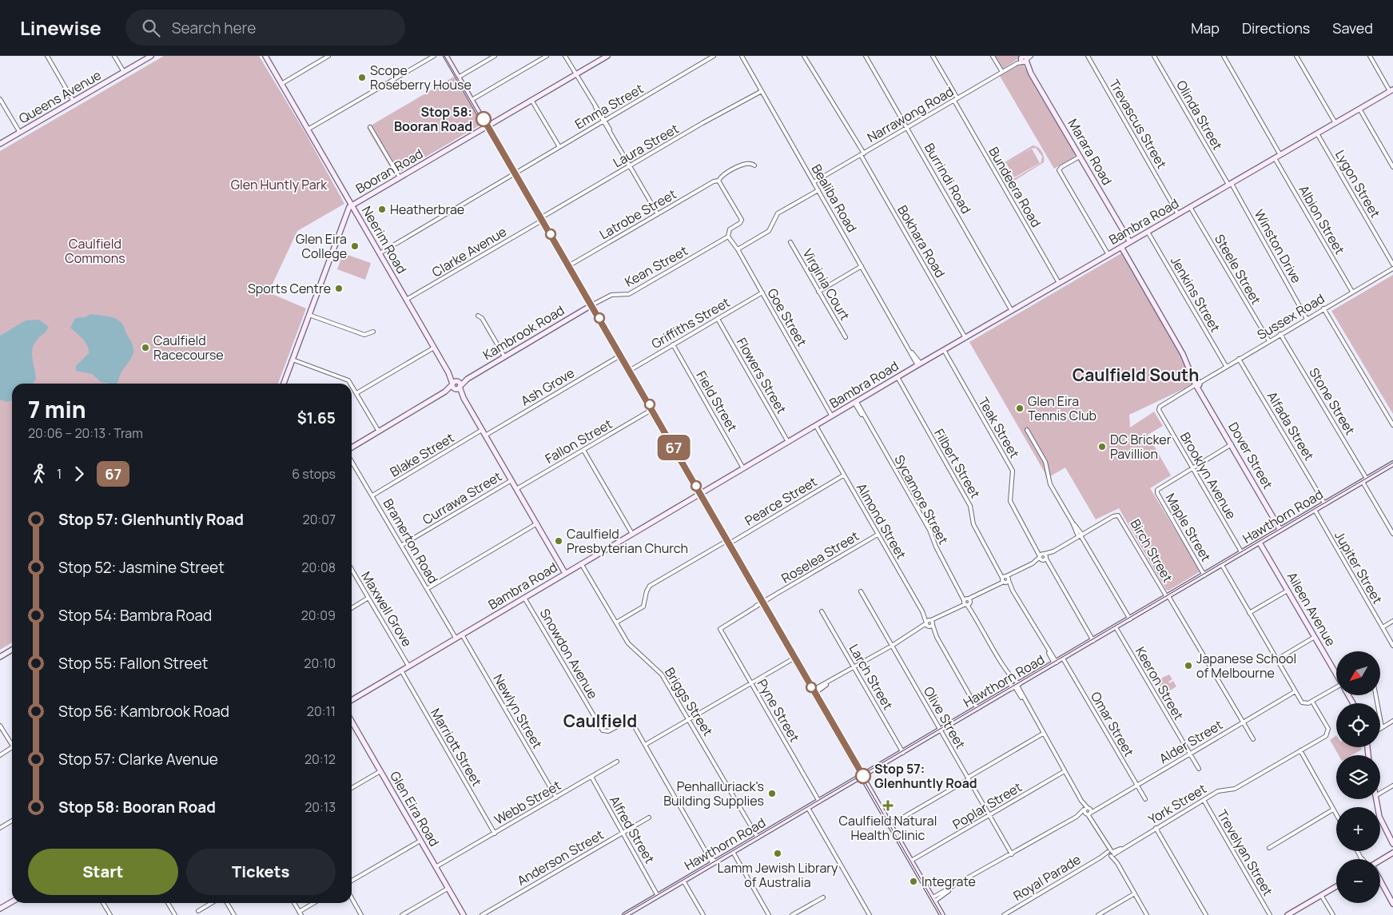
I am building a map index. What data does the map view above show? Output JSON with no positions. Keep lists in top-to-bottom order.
{
  "streets": {
    "street": [
      "Queens Avenue",
      "Emma Street",
      "Narrawong Road",
      "Olinda Street",
      "Trevascus Street",
      "Laura Street",
      "Marara Road",
      "Booran Road",
      "Burrindi Road",
      "Lygon Street",
      "Bundeera Road",
      "Bealiba Road",
      "Latrobe Street",
      "Albion Street",
      "Bambra Road",
      "Neerim Road",
      "Bokhara Road",
      "Winston Drive",
      "Clarke Avenue",
      "Kean Street",
      "Steele Street",
      "Virginia Court",
      "Jenkins Street",
      "Sussex Road",
      "Goe Street",
      "Griffiths Street",
      "Kambrook Road",
      "Flowers Street",
      "Ash Grove",
      "Field Street",
      "Stone Street",
      "Alfada Street",
      "Teak Street",
      "Fallon Street",
      "Blake Street",
      "Dover Street",
      "Filbert Street",
      "Brooklyn Avenue",
      "Currawa Street",
      "Sycamore Street",
      "Pearce Street",
      "Hawthorn Road",
      "Almond Street",
      "Maple Street",
      "Bramerton Road",
      "Birch Street",
      "Roselea Street",
      "Jupiter Street",
      "Maxwell Grove",
      "Aileen Avenue",
      "Snowdon Avenue",
      "Larch Street",
      "Keeron Street",
      "Briggs Street",
      "Pyne Street",
      "Newlyn Street",
      "Olive Street",
      "Omar Street",
      "Alder Street",
      "Marriott Street",
      "Webb Street",
      "York Street",
      "Poplar Street",
      "Glen Eira Road",
      "Alfred Street",
      "Trevelyan Street",
      "Anderson Street",
      "Royal Parade"
    ]
  },
  "crossings": [
    ["Emma Street", "Neerim Road"],
    ["Narrawong Road", "Marara Road"],
    ["Narrawong Road", "Burrindi Road"],
    ["Narrawong Road", "Bundeera Road"],
    ["Narrawong Road", "Bealiba Road"],
    ["Narrawong Road", "Bokhara Road"],
    ["Olinda Street", "Bambra Road"],
    ["Olinda Street", "Winston Drive"],
    ["Trevascus Street", "Bambra Road"],
    ["Laura Street", "Bealiba Road"],
    ["Laura Street", "Clarke Avenue"],
    ["Marara Road", "Bambra Road"],
    ["Booran Road", "Neerim Road"],
    ["Burrindi Road", "Bambra Road"],
    ["Lygon Street", "Bambra Road"],
    ["Bundeera Road", "Bambra Road"],
    ["Bealiba Road", "Bambra Road"],
    ["Albion Street", "Bambra Road"],
    ["Albion Street", "Sussex Road"],
    ["Bambra Road", "Neerim Road"],
    ["Bambra Road", "Bokhara Road"],
    ["Bambra Road", "Winston Drive"],
    ["Bambra Road", "Steele Street"],
    ["Bambra Road", "Jenkins Street"],
    ["Bambra Road", "Goe Street"],
    ["Bambra Road", "Flowers Street"],
    ["Bambra Road", "Field Street"],
    ["Bambra Road", "Teak Street"],
    ["Bambra Road", "Dover Street"],
    ["Bambra Road", "Filbert Street"],
    ["Bambra Road", "Sycamore Street"],
    ["Bambra Road", "Almond Street"],
    ["Bambra Road", "Bramerton Road"],
    ["Bambra Road", "Maxwell Grove"],
    ["Bambra Road", "Snowdon Avenue"],
    ["Bambra Road", "Briggs Street"],
    ["Bambra Road", "Newlyn Street"],
    ["Bambra Road", "Marriott Street"],
    ["Neerim Road", "Clarke Avenue"],
    ["Neerim Road", "Kambrook Road"],
    ["Neerim Road", "Ash Grove"],
    ["Neerim Road", "Fallon Street"],
    ["Neerim Road", "Blake Street"],
    ["Neerim Road", "Currawa Street"],
    ["Winston Drive", "Sussex Road"],
    ["Kean Street", "Goe Street"],
    ["Kean Street", "Kambrook Road"],
    ["Steele Street", "Sussex Road"],
    ["Jenkins Street", "Sussex Road"],
    ["Sussex Road", "Stone Street"],
    ["Sussex Road", "Alfada Street"],
    ["Sussex Road", "Dover Street"],
    ["Sussex Road", "Brooklyn Avenue"],
    ["Goe Street", "Griffiths Street"],
    ["Griffiths Street", "Flowers Street"],
    ["Griffiths Street", "Field Street"],
    ["Stone Street", "Hawthorn Road"],
    ["Alfada Street", "Hawthorn Road"],
    ["Teak Street", "Hawthorn Road"],
    ["Blake Street", "Bramerton Road"],
    ["Dover Street", "Hawthorn Road"],
    ["Filbert Street", "Hawthorn Road"],
    ["Brooklyn Avenue", "Hawthorn Road"],
    ["Brooklyn Avenue", "Maple Street"],
    ["Currawa Street", "Bramerton Road"],
    ["Sycamore Street", "Hawthorn Road"],
    ["Sycamore Street", "Alder Street"],
    ["Sycamore Street", "York Street"],
    ["Sycamore Street", "Poplar Street"],
    ["Sycamore Street", "Royal Parade"],
    ["Pearce Street", "Almond Street"],
    ["Pearce Street", "Briggs Street"],
    ["Hawthorn Road", "Almond Street"],
    ["Hawthorn Road", "Maple Street"],
    ["Hawthorn Road", "Birch Street"],
    ["Hawthorn Road", "Jupiter Street"],
    ["Hawthorn Road", "Aileen Avenue"],
    ["Hawthorn Road", "Snowdon Avenue"],
    ["Hawthorn Road", "Larch Street"],
    ["Hawthorn Road", "Keeron Street"],
    ["Hawthorn Road", "Briggs Street"],
    ["Hawthorn Road", "Pyne Street"],
    ["Hawthorn Road", "Olive Street"],
    ["Hawthorn Road", "Omar Street"],
    ["Hawthorn Road", "Alfred Street"],
    ["Almond Street", "Roselea Street"],
    ["Birch Street", "Alder Street"],
    ["Roselea Street", "Pyne Street"],
    ["Keeron Street", "Alder Street"],
    ["Newlyn Street", "Webb Street"],
    ["Olive Street", "Alder Street"],
    ["Olive Street", "Poplar Street"],
    ["Omar Street", "Alder Street"],
    ["Marriott Street", "Webb Street"],
    ["Webb Street", "Glen Eira Road"],
    ["Webb Street", "Alfred Street"],
    ["York Street", "Trevelyan Street"],
    ["York Street", "Royal Parade"],
    ["Alfred Street", "Anderson Street"]
  ],
  "districts": ["Caulfield South", "Caulfield"],
  "parks": ["Glen Huntly Park", "Caulfield Commons"],
  "places": {
    "other": [
      "Scope Roseberry House",
      "Stop 58: Booran Road",
      "Heatherbrae",
      "Glen Eira College",
      "Sports Centre",
      "Caulfield Racecourse",
      "Glen Eira Tennis Club",
      "DC Bricker Pavillion",
      "Caulfield Presbyterian Church",
      "Japanese School of Melbourne",
      "Stop 57: Glenhuntly Road",
      "Penhalluriack's Building Supplies",
      "Lamm Jewish Library of Australia",
      "Integrate"
    ],
    "health": ["Caulfield Natural Health Clinic"]
  },
  "lines": ["tram line 67"],
  "north": "bottom left",
  "page": {
    "header": "Linewise",
    "search": "Search here",
    "nav": ["Map", "Directions", "Saved"],
    "on_map": "67",
    "heading": ["7 min", "20:06 – 20:13 · Tram", "$1.65"],
    "legs": ["1", "67", "6 stops"],
    "list": [
      {
        "name": "Stop 57: Glenhuntly Road",
        "value": "20:07"
      },
      {
        "name": "Stop 52: Jasmine Street",
        "value": "20:08"
      },
      {
        "name": "Stop 54: Bambra Road",
        "value": "20:09"
      },
      {
        "name": "Stop 55: Fallon Street",
        "value": "20:10"
      },
      {
        "name": "Stop 56: Kambrook Road",
        "value": "20:11"
      },
      {
        "name": "Stop 57: Clarke Avenue",
        "value": "20:12"
      },
      {
        "name": "Stop 58: Booran Road",
        "value": "20:13"
      }
    ],
    "map_buttons": ["+", "−"],
    "buttons": ["Start", "Tickets"]
  }
}
